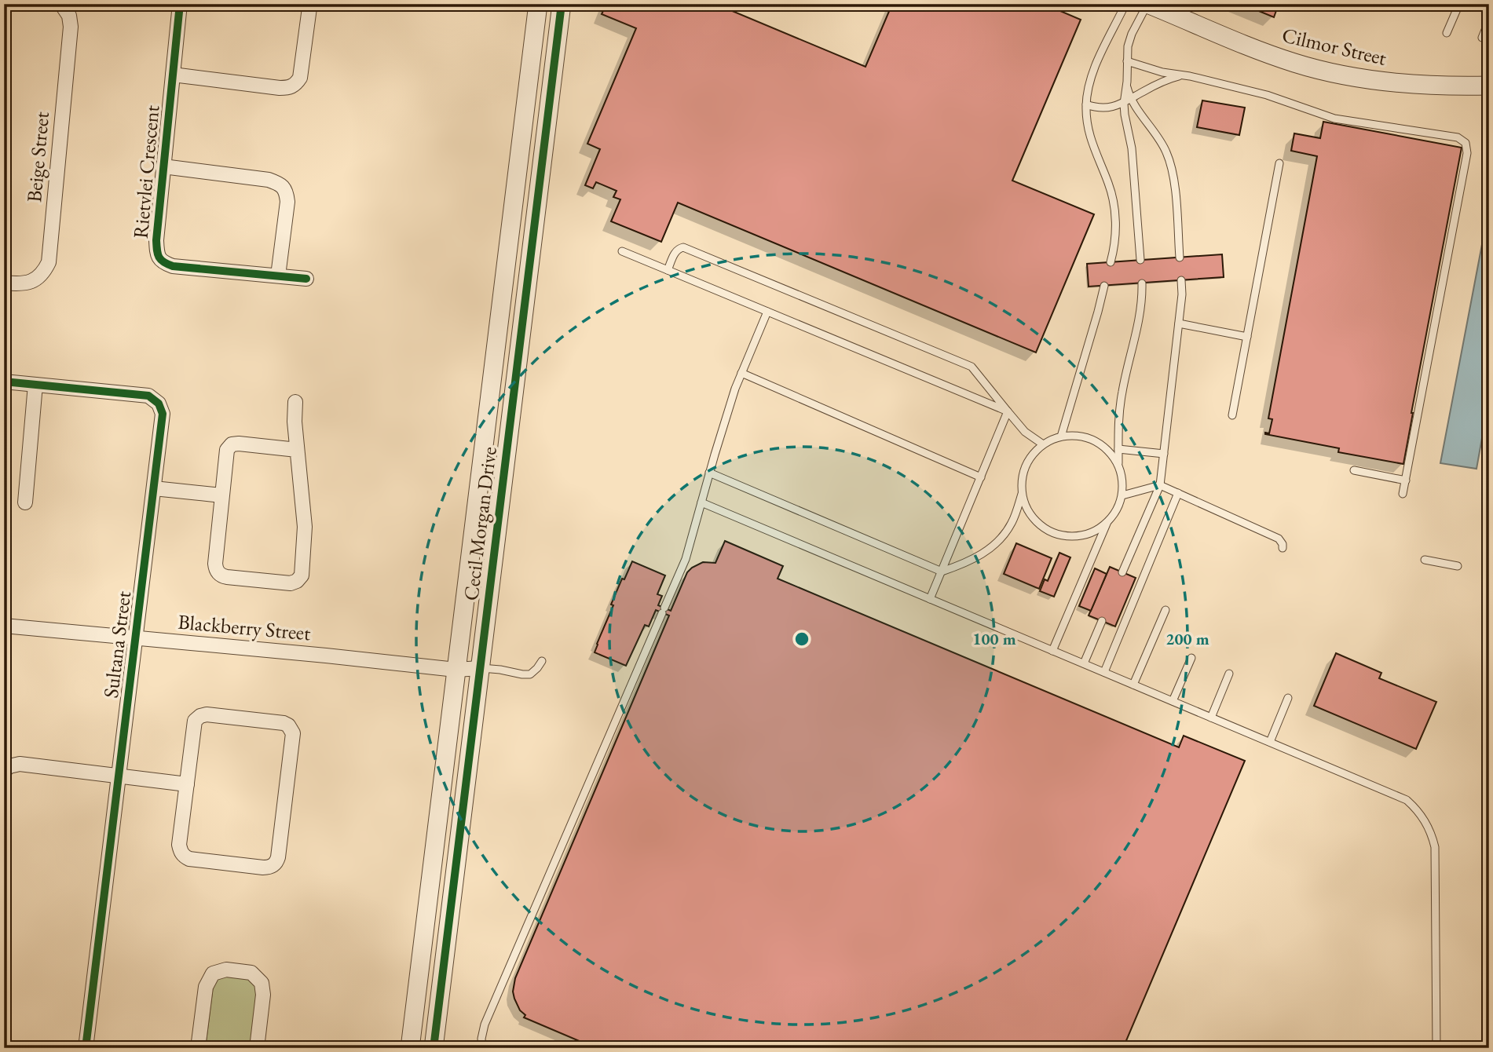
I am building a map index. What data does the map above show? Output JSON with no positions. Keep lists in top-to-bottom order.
{
  "streets": {
    "street": [
      "Cilmor Street",
      "Beige Street",
      "Rietvlei Crescent",
      "Cecil Morgan Drive",
      "Blackberry Street",
      "Sultana Street"
    ]
  },
  "crossings": [
    ["Cecil Morgan Drive", "Blackberry Street"],
    ["Blackberry Street", "Sultana Street"]
  ],
  "rings": ["100 m", "200 m"]
}
